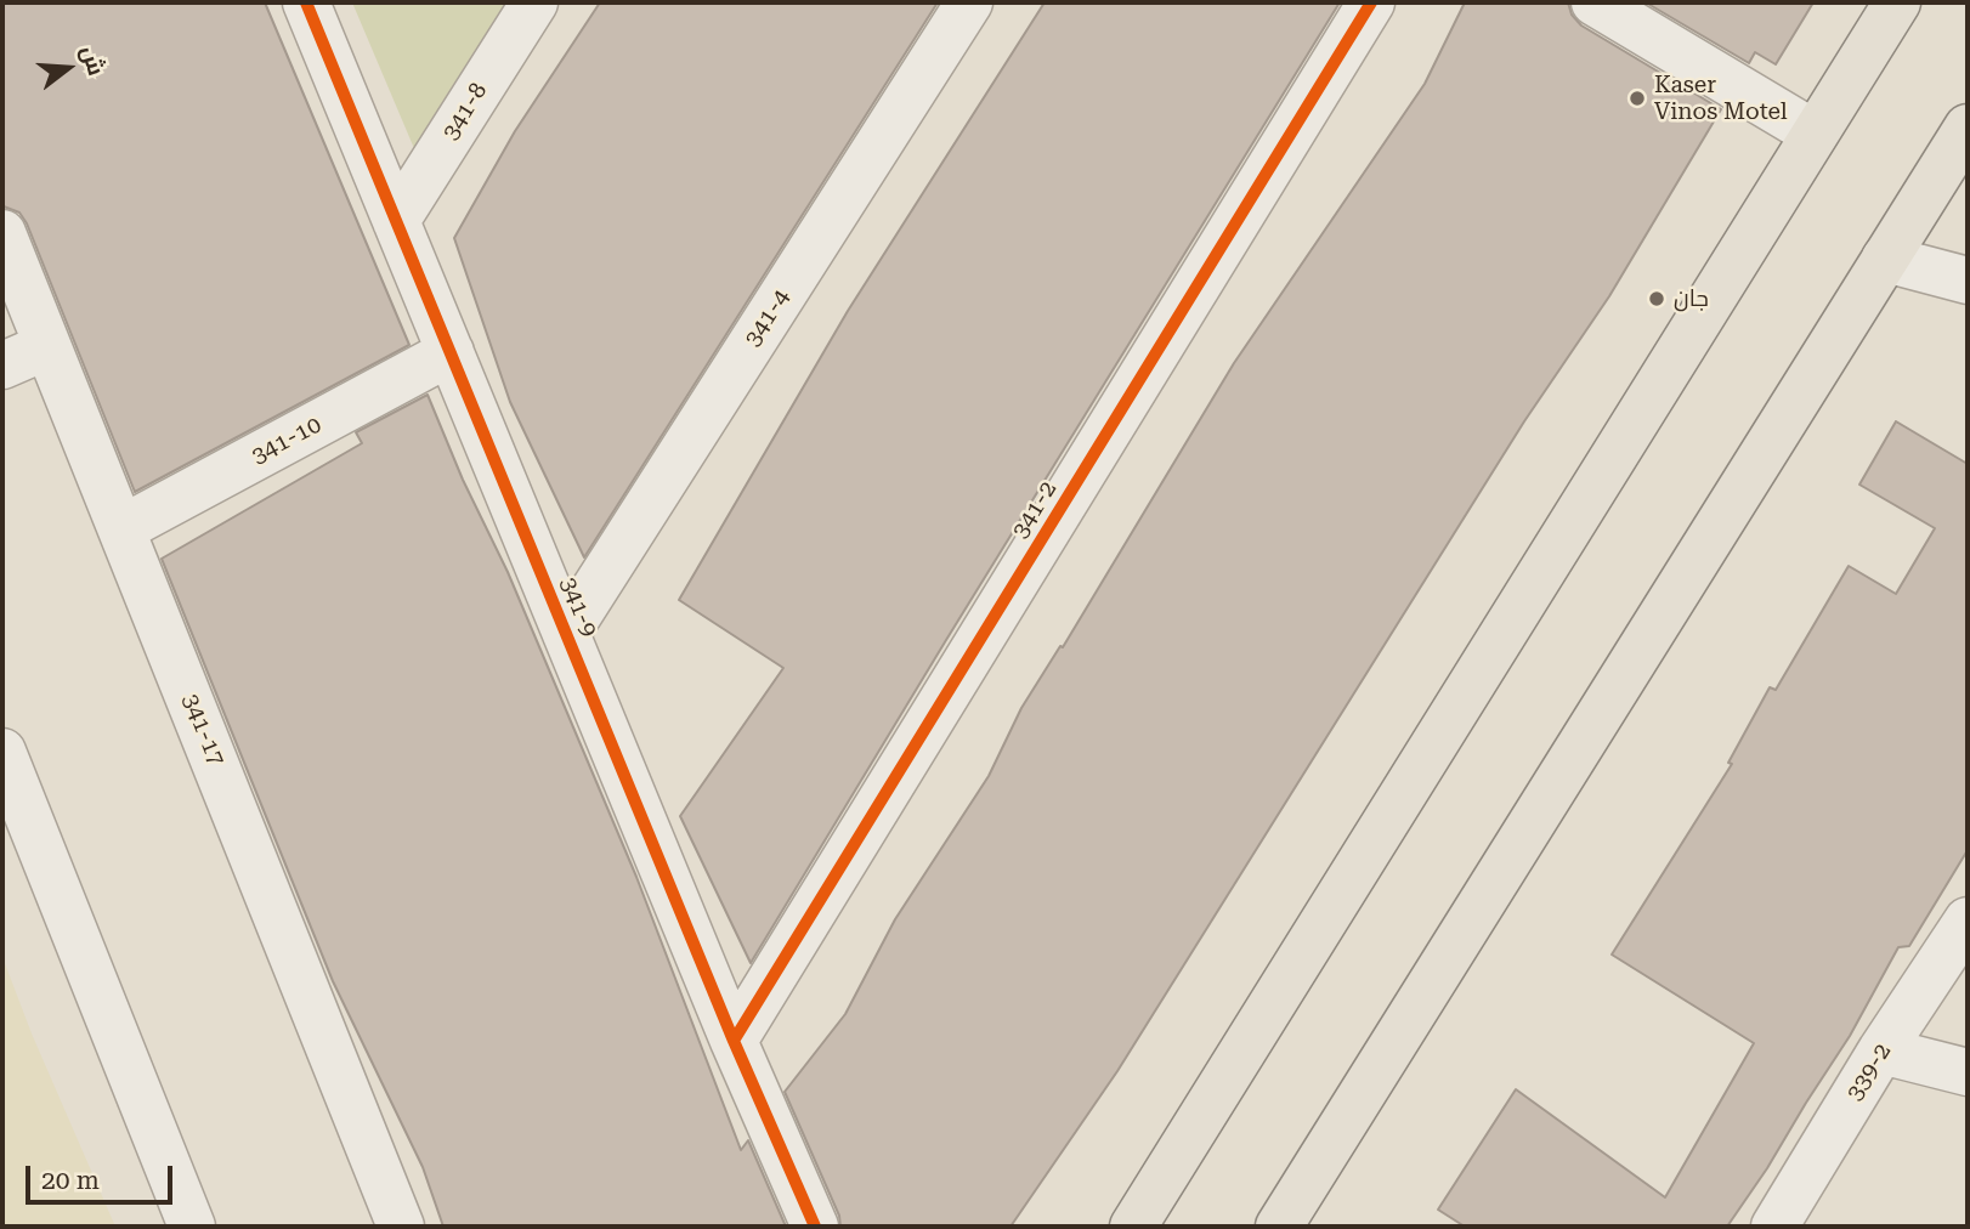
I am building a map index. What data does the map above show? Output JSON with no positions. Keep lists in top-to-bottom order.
{
  "streets": {
    "street": [
      "341-8",
      "341-4",
      "341-10",
      "341-2",
      "341-9",
      "341-17",
      "339-2"
    ]
  },
  "crossings": [
    ["341-8", "341-9"],
    ["341-4", "341-9"],
    ["341-10", "341-9"],
    ["341-10", "341-17"],
    ["341-2", "341-9"]
  ],
  "places": ["Kaser Vinos Motel", "جان"],
  "scale_bar": "20 m",
  "north": "right"
}
